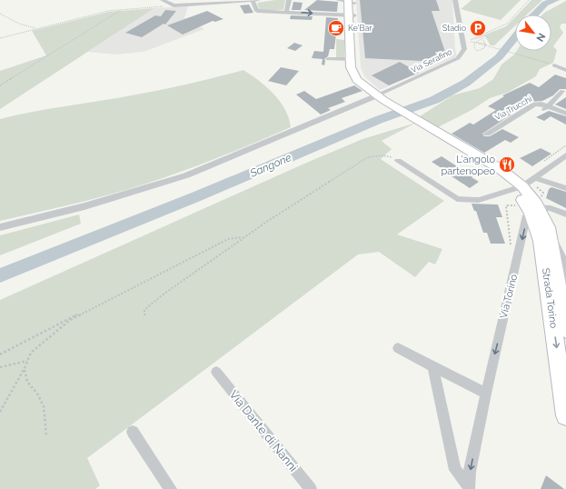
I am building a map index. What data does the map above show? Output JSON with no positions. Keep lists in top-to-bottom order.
{
  "streets": {
    "main road": ["Strada Torino"],
    "street": [
      "Via Serafino",
      "Via Trucchi",
      "Via Torino",
      "Via Dante di Nanni"
    ]
  },
  "crossings": [
    ["Via Serafino", "Strada Torino"],
    ["Via Torino", "Strada Torino"]
  ],
  "one_way": ["Via Torino"],
  "water": ["Sangone"],
  "places": {
    "cafe": ["Ke'Bar"],
    "parking": ["Stadio"],
    "restaurant": ["L'angolo partenopeo"]
  },
  "north": "bottom right"
}
